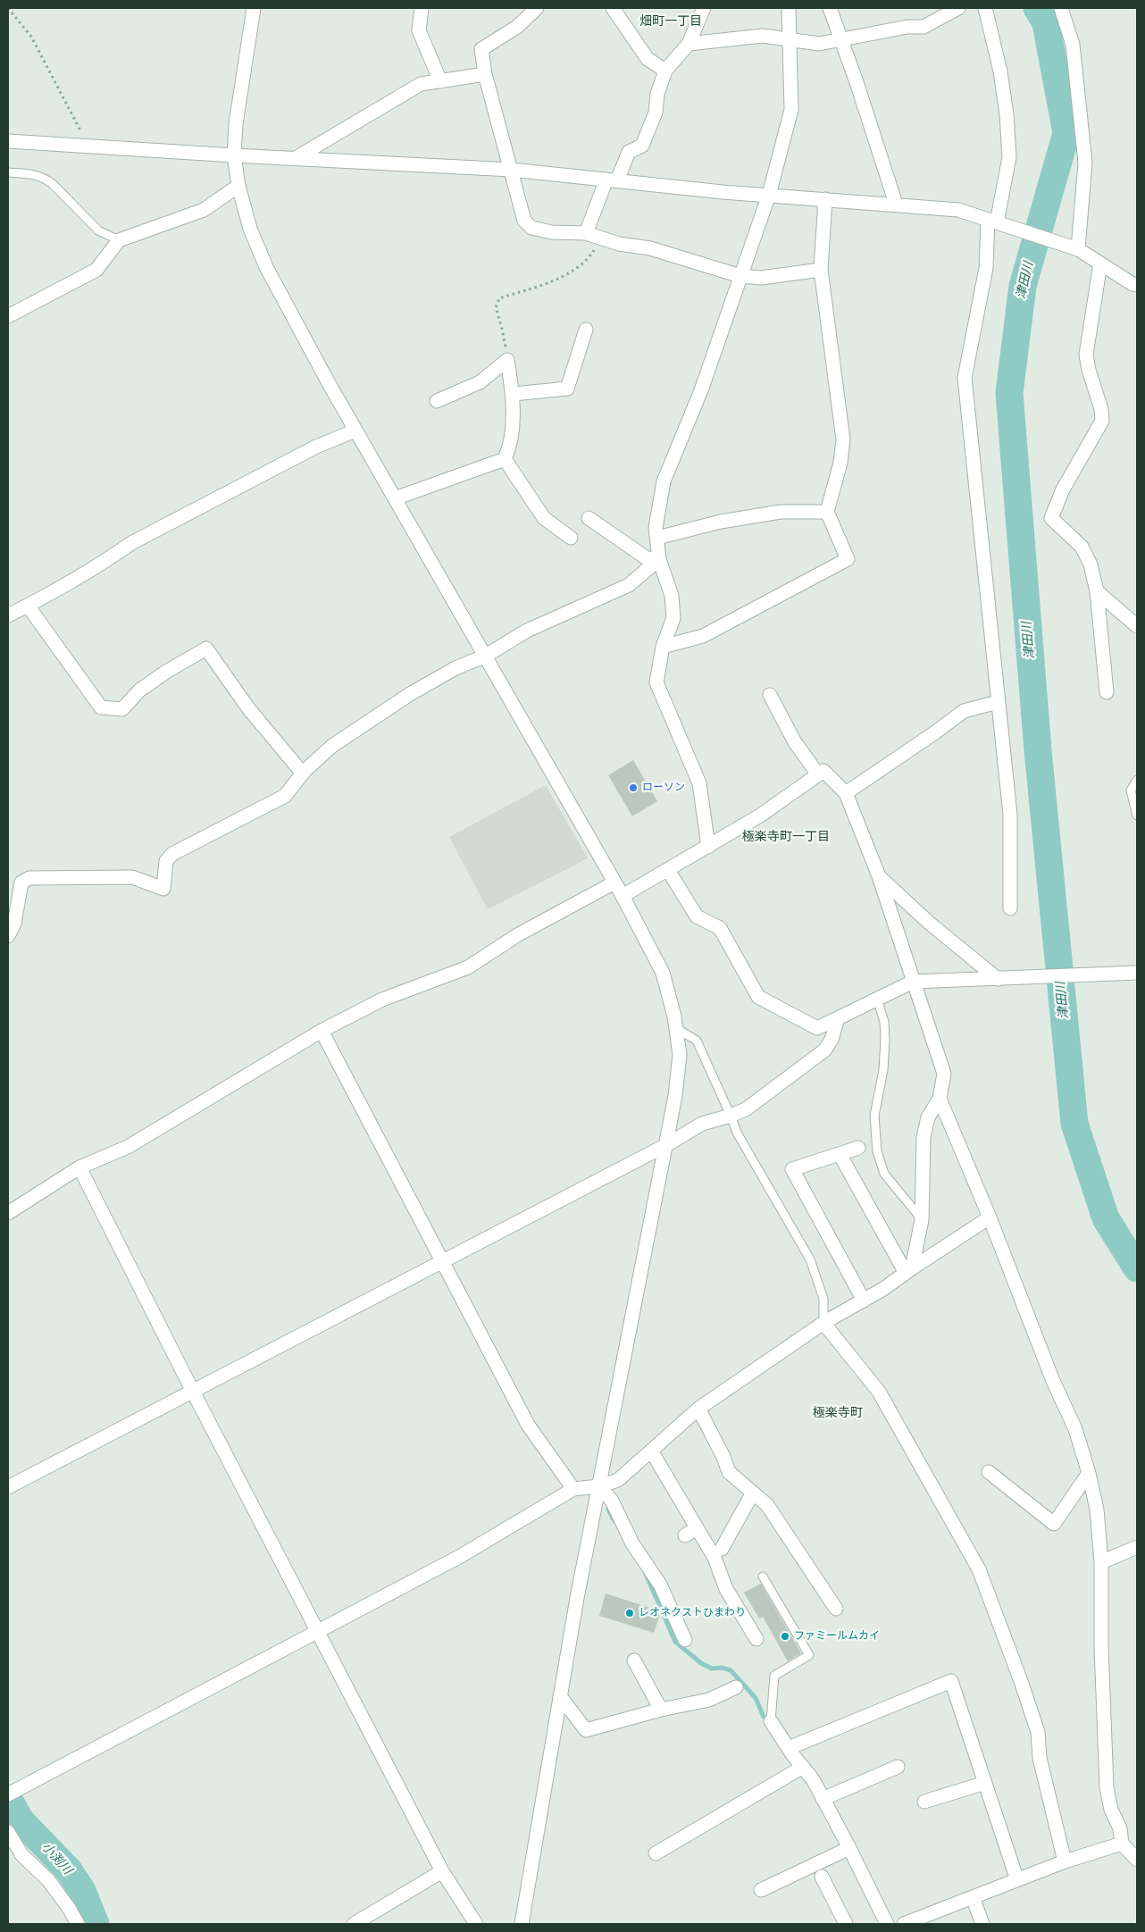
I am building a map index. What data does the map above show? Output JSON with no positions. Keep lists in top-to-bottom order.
{
  "districts": ["畑町一丁目", "極楽寺町一丁目", "極楽寺町"],
  "water": ["津田川", "小渕川"],
  "places": ["ローソン", "レオネクストひまわり", "ファミールムカイ"]
}
